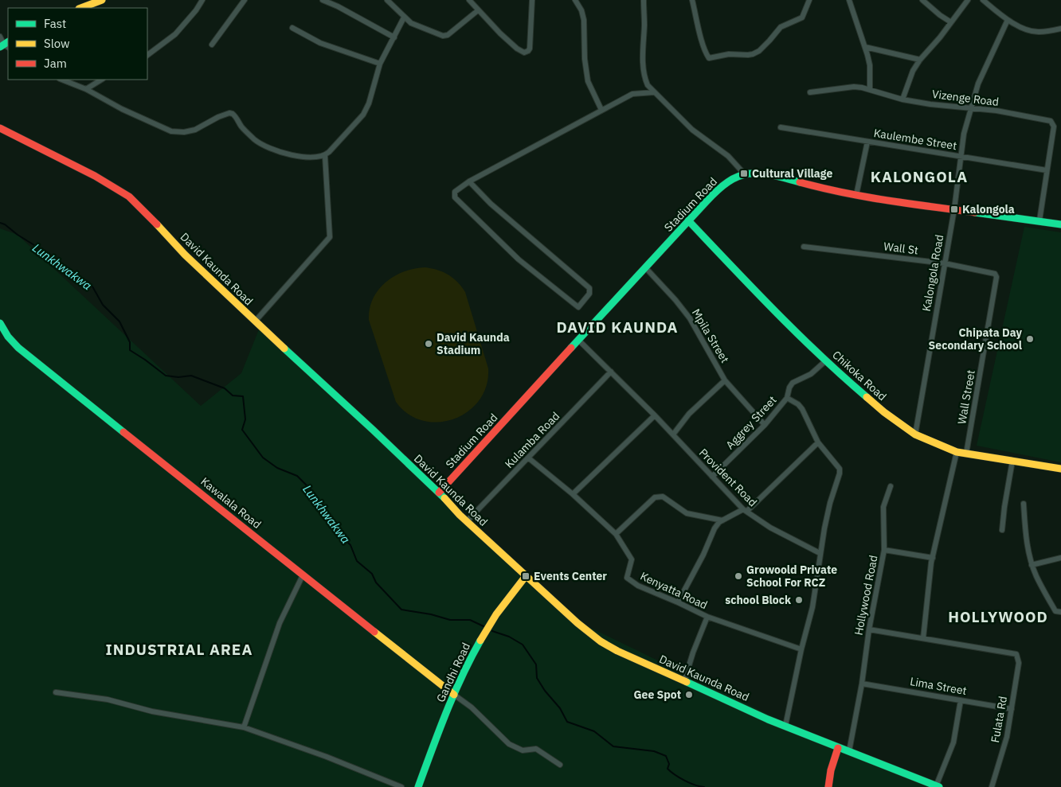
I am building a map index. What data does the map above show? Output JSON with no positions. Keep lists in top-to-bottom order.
{
  "streets": {
    "street": [
      "Vizenge Road",
      "Kaulembe Street",
      "Stadium Road",
      "Wall St",
      "David Kaunda Road",
      "Kalongola Road",
      "Mpila Street",
      "Chikoka Road",
      "Wall Street",
      "Aggrey Street",
      "Kulamba Road",
      "Provident Road",
      "Kawalala Road",
      "Kenyatta Road",
      "Hollywood Road",
      "Gandhi Road",
      "Lima Street",
      "Fulata Rd"
    ]
  },
  "crossings": [
    ["Vizenge Road", "Kaulembe Street"],
    ["Vizenge Road", "Stadium Road"],
    ["Vizenge Road", "Kalongola Road"],
    ["Kaulembe Street", "Kalongola Road"],
    ["Stadium Road", "David Kaunda Road"],
    ["Stadium Road", "Kalongola Road"],
    ["Stadium Road", "Mpila Street"],
    ["Stadium Road", "Chikoka Road"],
    ["Stadium Road", "Provident Road"],
    ["Wall St", "Kalongola Road"],
    ["Wall St", "Wall Street"],
    ["David Kaunda Road", "Kulamba Road"],
    ["David Kaunda Road", "Hollywood Road"],
    ["David Kaunda Road", "Gandhi Road"],
    ["Kalongola Road", "Chikoka Road"],
    ["Mpila Street", "Aggrey Street"],
    ["Chikoka Road", "Wall Street"],
    ["Chikoka Road", "Aggrey Street"],
    ["Aggrey Street", "Provident Road"],
    ["Kulamba Road", "Provident Road"],
    ["Kulamba Road", "Kenyatta Road"],
    ["Kawalala Road", "Gandhi Road"],
    ["Hollywood Road", "Lima Street"],
    ["Lima Street", "Fulata Rd"]
  ],
  "districts": [
    "KALONGOLA",
    "DAVID KAUNDA",
    "HOLLYWOOD",
    "INDUSTRIAL AREA"
  ],
  "water": ["Lunkhwakwa"],
  "places": {
    "transit": ["Cultural Village", "Kalongola", "Events Center"],
    "other": [
      "Chipata Day Secondary School",
      "David Kaunda Stadium",
      "Growoold Private School For RCZ",
      "school Block",
      "Gee Spot"
    ]
  },
  "legend": ["Fast", "Slow", "Jam"]
}
